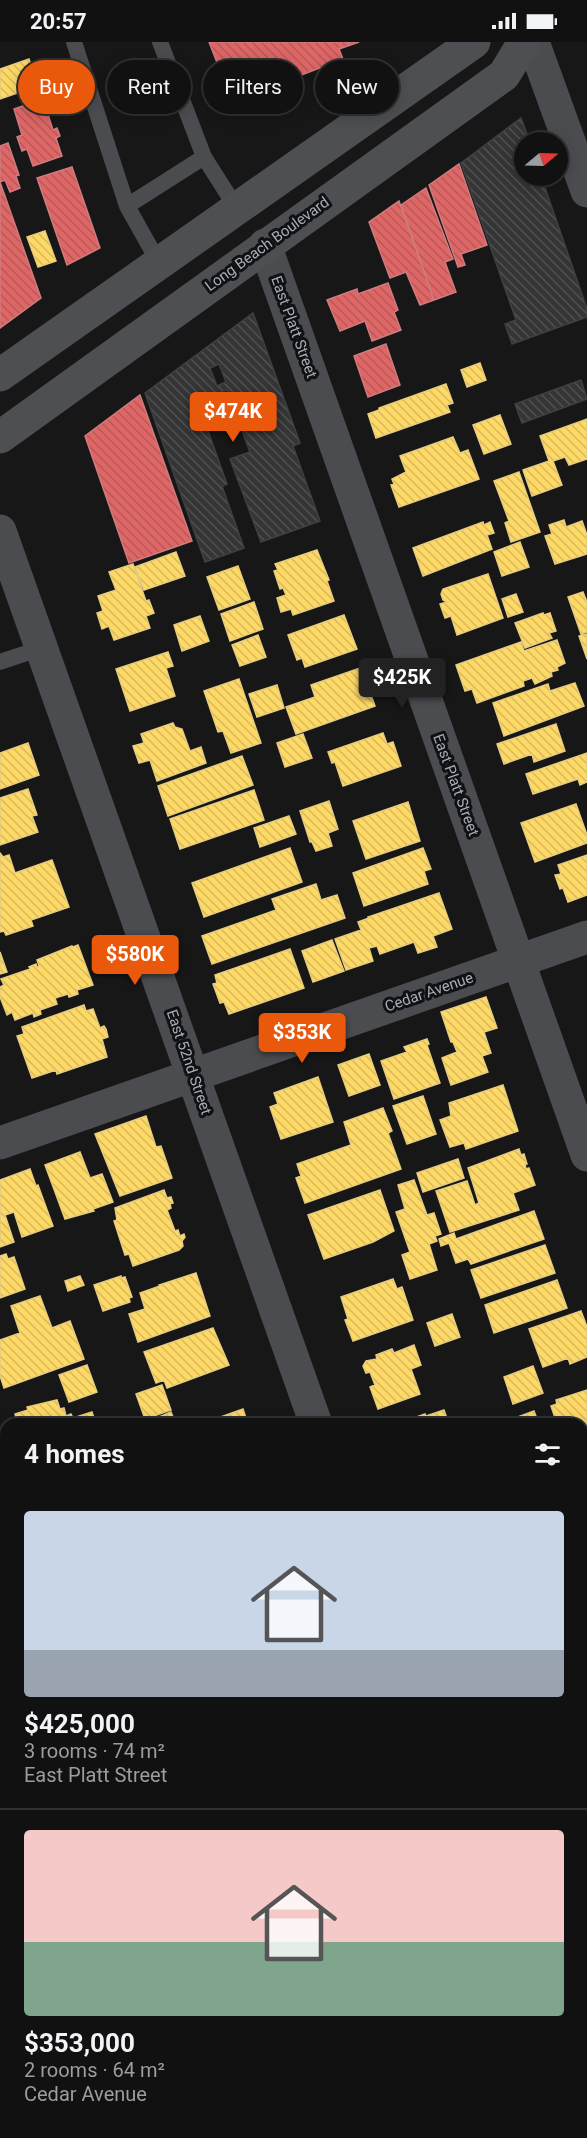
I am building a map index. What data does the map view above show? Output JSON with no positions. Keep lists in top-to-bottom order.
{
  "streets": {
    "main road": ["Long Beach Boulevard"],
    "street": ["East Platt Street", "Cedar Avenue", "East 52nd Street"]
  },
  "crossings": [
    ["Long Beach Boulevard", "East Platt Street"],
    ["East Platt Street", "Cedar Avenue"],
    ["Cedar Avenue", "East 52nd Street"]
  ],
  "north": "right",
  "page": {
    "status": "20:57",
    "chip": [
      "Buy",
      "Rent",
      "Filters",
      "New"
    ],
    "price": [
      "$474K",
      "$425K",
      "$580K",
      "$353K"
    ],
    "heading": "4 homes",
    "list": [
      {
        "name": "$425,000",
        "note": "3 rooms · 74 m² · East Platt Street"
      },
      {
        "name": "$353,000",
        "note": "2 rooms · 64 m² · Cedar Avenue"
      }
    ]
  }
}
